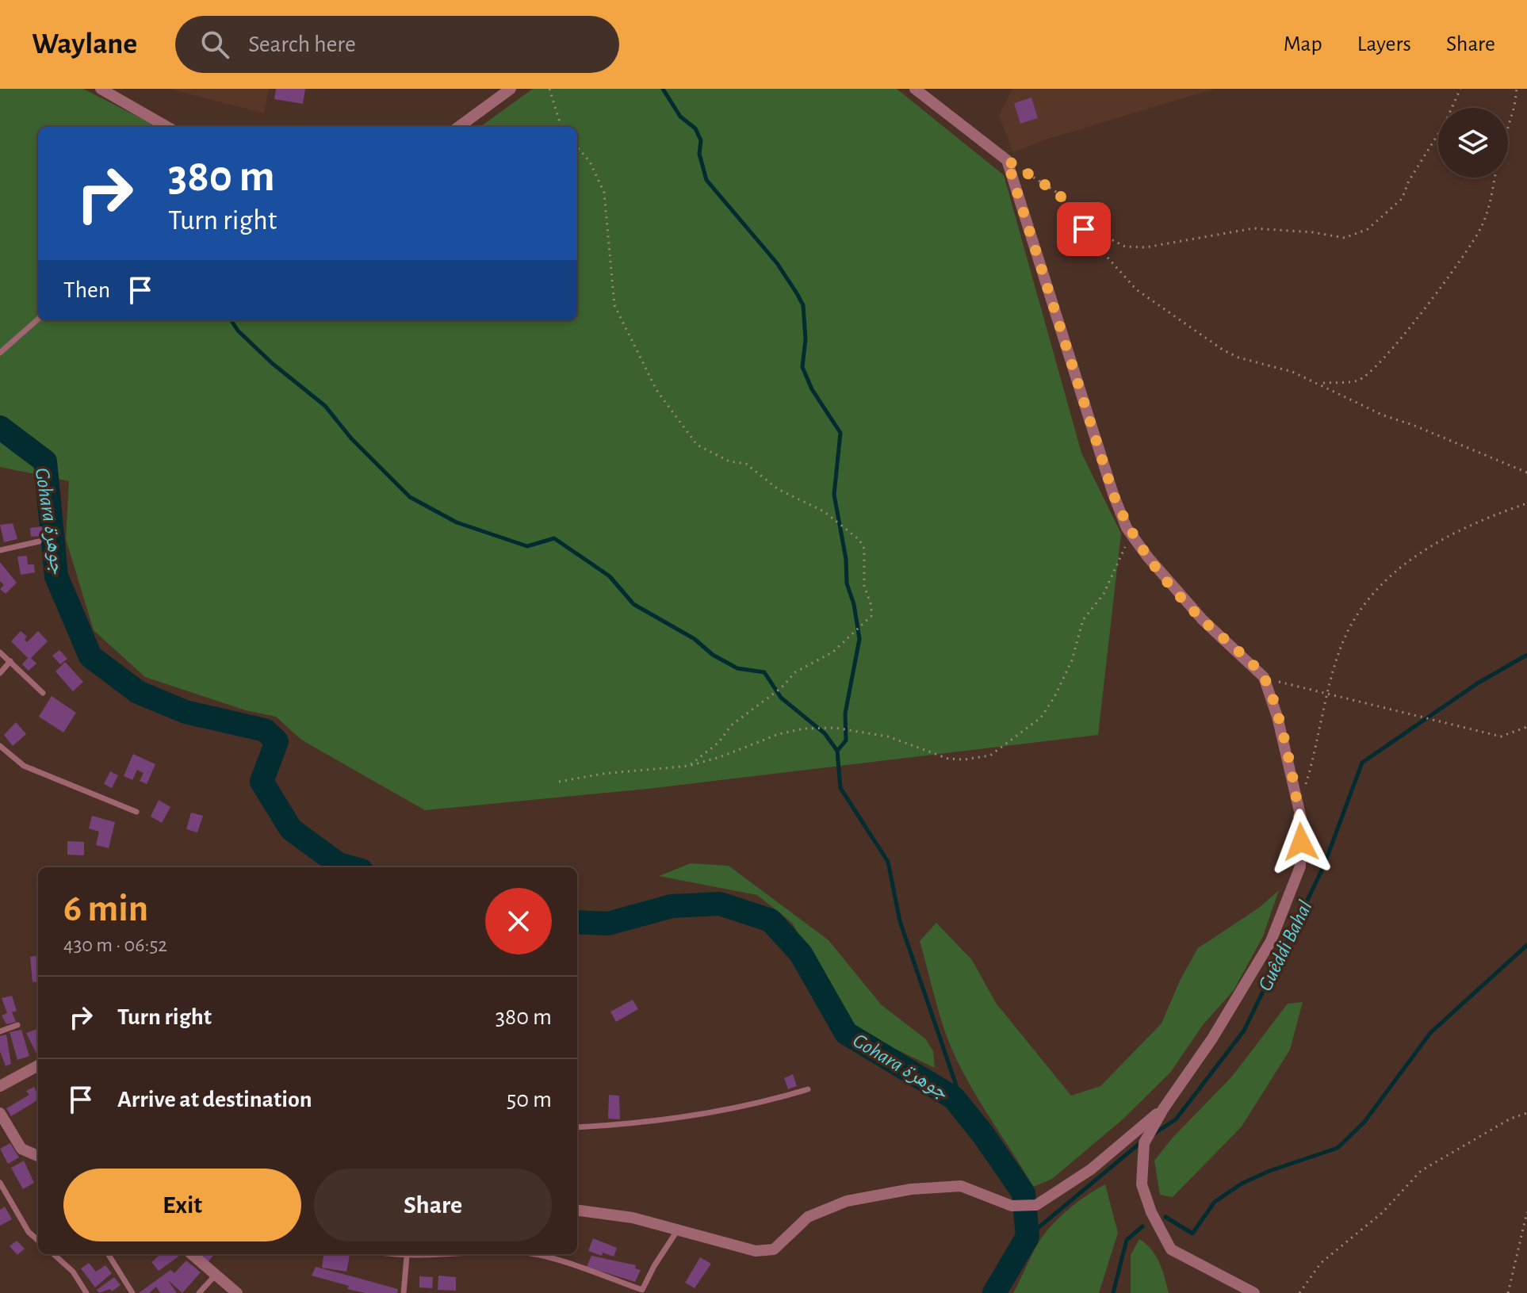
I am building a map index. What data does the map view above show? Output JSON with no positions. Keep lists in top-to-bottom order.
{
  "water": ["Gohara جوهرة", "Guêddi Bahal"],
  "page": {
    "header": "Waylane",
    "search": "Search here",
    "nav": ["Map", "Layers", "Share"],
    "turn": ["380 m", "Turn right"],
    "then": "Then",
    "heading": ["6 min", "430 m · 06:52"],
    "list": [
      {
        "name": "Turn right",
        "value": "380 m"
      },
      {
        "name": "Arrive at destination",
        "value": "50 m"
      }
    ],
    "buttons": ["Exit", "Share"]
  }
}
